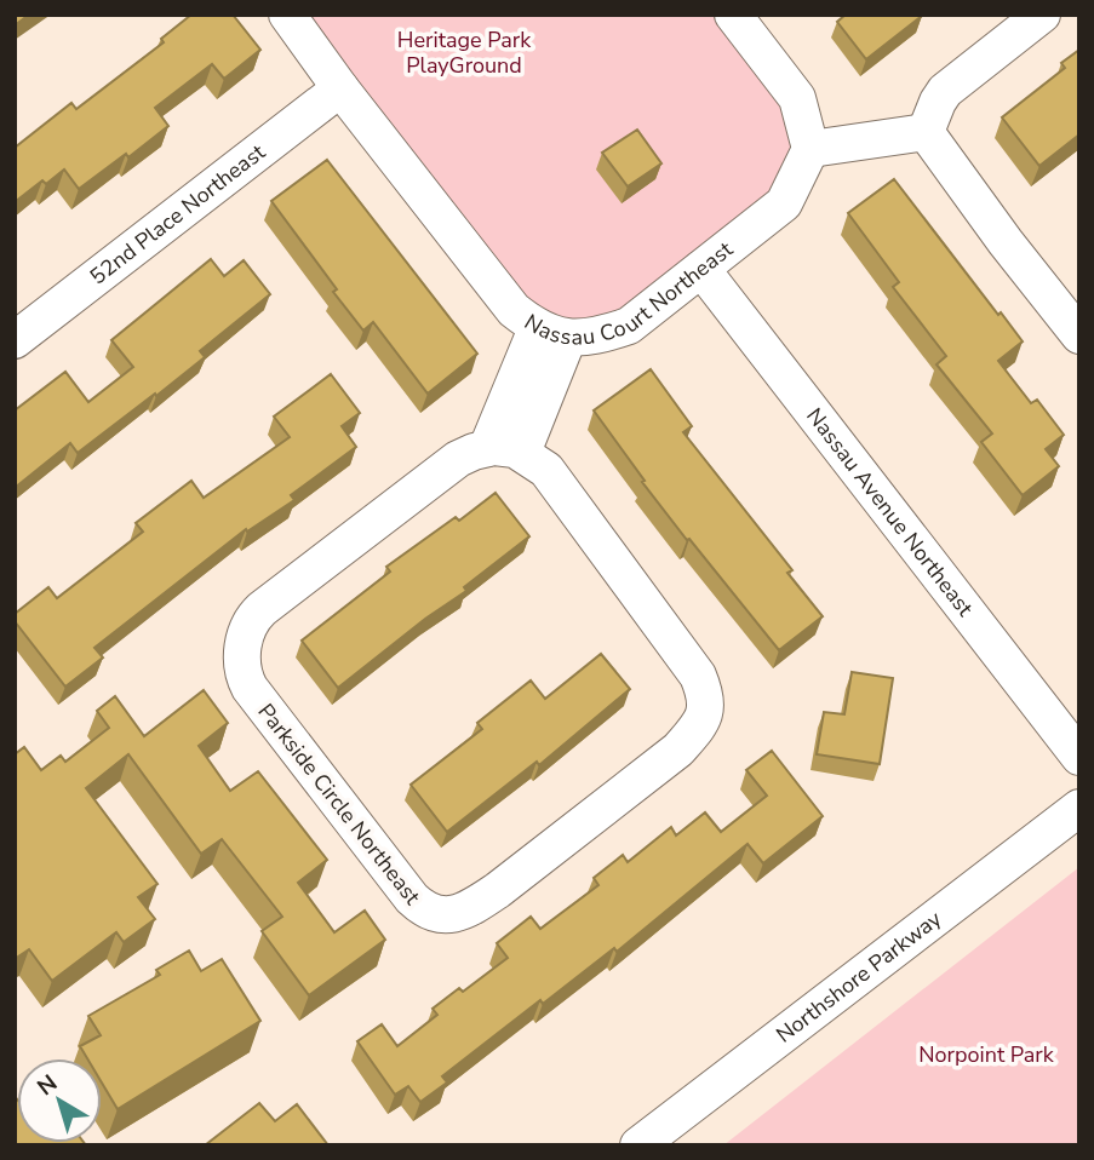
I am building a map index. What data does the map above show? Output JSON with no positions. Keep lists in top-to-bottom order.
{
  "streets": {
    "street": [
      "52nd Place Northeast",
      "Nassau Court Northeast",
      "Nassau Avenue Northeast",
      "Parkside Circle Northeast",
      "Northshore Parkway"
    ]
  },
  "crossings": [
    ["52nd Place Northeast", "Nassau Court Northeast"],
    ["Nassau Court Northeast", "Nassau Avenue Northeast"]
  ],
  "parks": ["Heritage Park PlayGround", "Norpoint Park"],
  "north": "top left"
}
